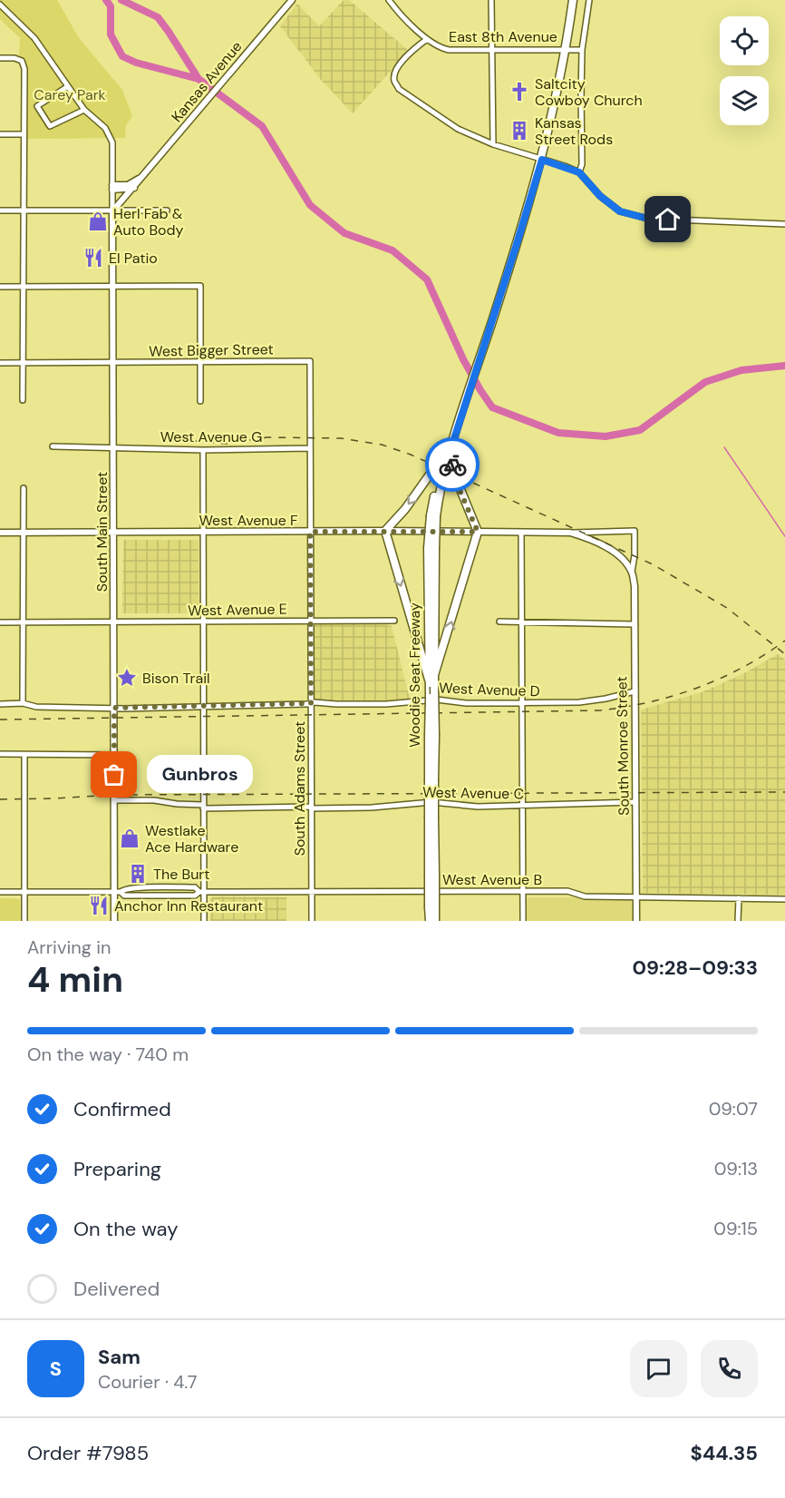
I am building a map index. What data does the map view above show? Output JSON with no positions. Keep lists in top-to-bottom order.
{
  "streets": {
    "main road": ["Woodie Seat Freeway"],
    "street": [
      "East 8th Avenue",
      "Kansas Avenue",
      "West Bigger Street",
      "West Avenue G",
      "West Avenue F",
      "South Main Street",
      "West Avenue E",
      "West Avenue D",
      "South Monroe Street",
      "South Adams Street",
      "West Avenue C",
      "West Avenue B"
    ]
  },
  "crossings": [
    ["East 8th Avenue", "Woodie Seat Freeway"],
    ["Kansas Avenue", "South Main Street"],
    ["West Bigger Street", "South Main Street"],
    ["West Bigger Street", "South Adams Street"],
    ["West Avenue G", "South Main Street"],
    ["West Avenue G", "South Adams Street"],
    ["West Avenue F", "South Main Street"],
    ["West Avenue F", "South Monroe Street"],
    ["West Avenue F", "South Adams Street"],
    ["South Main Street", "West Avenue E"],
    ["South Main Street", "West Avenue D"],
    ["South Main Street", "West Avenue C"],
    ["South Main Street", "West Avenue B"],
    ["West Avenue E", "South Adams Street"],
    ["West Avenue D", "South Monroe Street"],
    ["West Avenue D", "South Adams Street"],
    ["South Monroe Street", "West Avenue C"],
    ["South Monroe Street", "West Avenue B"],
    ["South Adams Street", "West Avenue C"],
    ["South Adams Street", "West Avenue B"]
  ],
  "parks": ["Carey Park"],
  "places": {
    "church": ["Saltcity Cowboy Church"],
    "building": ["Kansas Street Rods", "The Burt"],
    "shop": ["Herl Fab & Auto Body", "Westlake Ace Hardware"],
    "restaurant": ["El Patio", "Anchor Inn Restaurant"],
    "place": ["Bison Trail"],
    "other": ["Gunbros"]
  },
  "page": {
    "bubble": "Gunbros",
    "heading": ["4 min", "Arriving in", "09:28–09:33"],
    "panel": [
      "Sam",
      "Courier · 4.7",
      "Order #7985",
      "$44.35"
    ],
    "bar": "On the way · 740 m",
    "list": [
      ["Confirmed", "09:07"],
      ["Preparing", "09:13"],
      ["On the way", "09:15"],
      "Delivered"
    ],
    "round": "S"
  }
}
